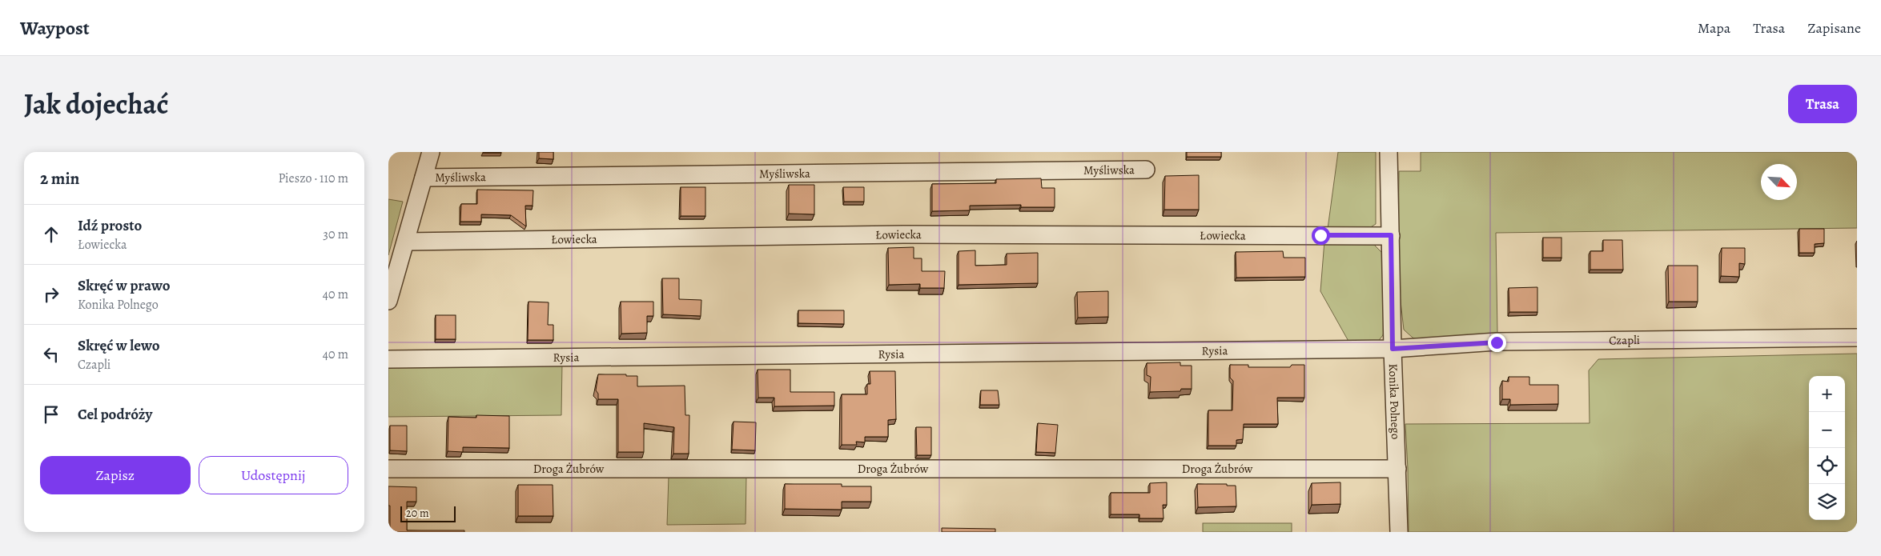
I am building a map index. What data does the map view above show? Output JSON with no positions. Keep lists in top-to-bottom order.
{
  "streets": {
    "street": [
      "Myśliwska",
      "Łowiecka",
      "Czapli",
      "Rysia",
      "Konika Polnego",
      "Droga Żubrów"
    ]
  },
  "crossings": [
    ["Łowiecka", "Konika Polnego"],
    ["Czapli", "Rysia"],
    ["Czapli", "Konika Polnego"],
    ["Rysia", "Konika Polnego"],
    ["Konika Polnego", "Droga Żubrów"]
  ],
  "scale_bar": "20 m",
  "north": "bottom right",
  "page": {
    "header": "Waypost",
    "nav": ["Mapa", "Trasa", "Zapisane"],
    "title": "Jak dojechać",
    "buttons": [
      "Trasa",
      ["Zapisz", "Udostępnij"]
    ],
    "heading": ["2 min", "Pieszo · 110 m"],
    "list": [
      ["Idź prosto", "Łowiecka", "30 m"],
      ["Skręć w prawo", "Konika Polnego", "40 m"],
      ["Skręć w lewo", "Czapli", "40 m"],
      "Cel podróży"
    ],
    "map_buttons": ["+", "−"],
    "scale": "20 m"
  }
}
